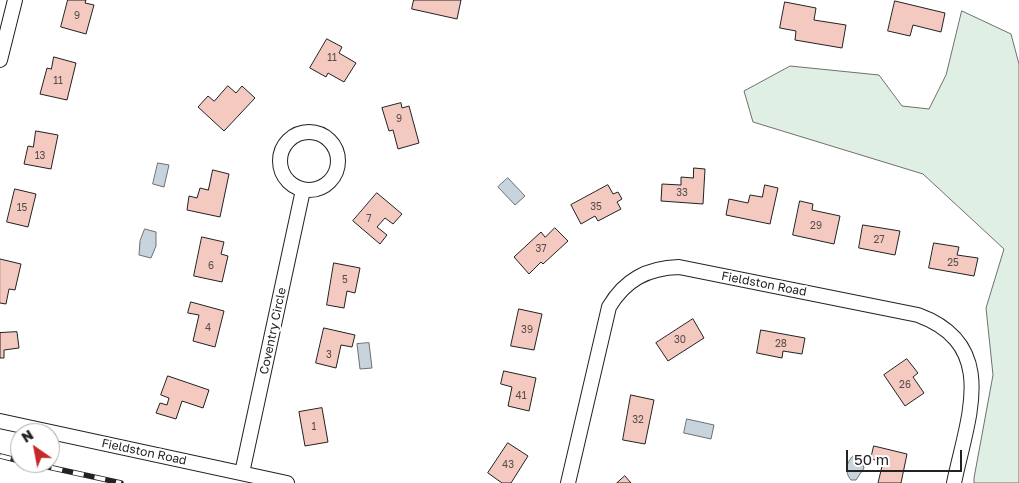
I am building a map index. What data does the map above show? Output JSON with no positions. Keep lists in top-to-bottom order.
{
  "streets": {
    "street": ["Fieldston Road", "Coventry Circle"]
  },
  "crossings": [
    ["Fieldston Road", "Coventry Circle"]
  ],
  "house_numbers": [
    "9",
    "11",
    "11",
    "9",
    "13",
    "33",
    "35",
    "15",
    "7",
    "29",
    "27",
    "37",
    "25",
    "6",
    "5",
    "4",
    "39",
    "30",
    "28",
    "3",
    "26",
    "41",
    "32",
    "1",
    "43"
  ],
  "scale_bar": "50 m",
  "north": "top left"
}
